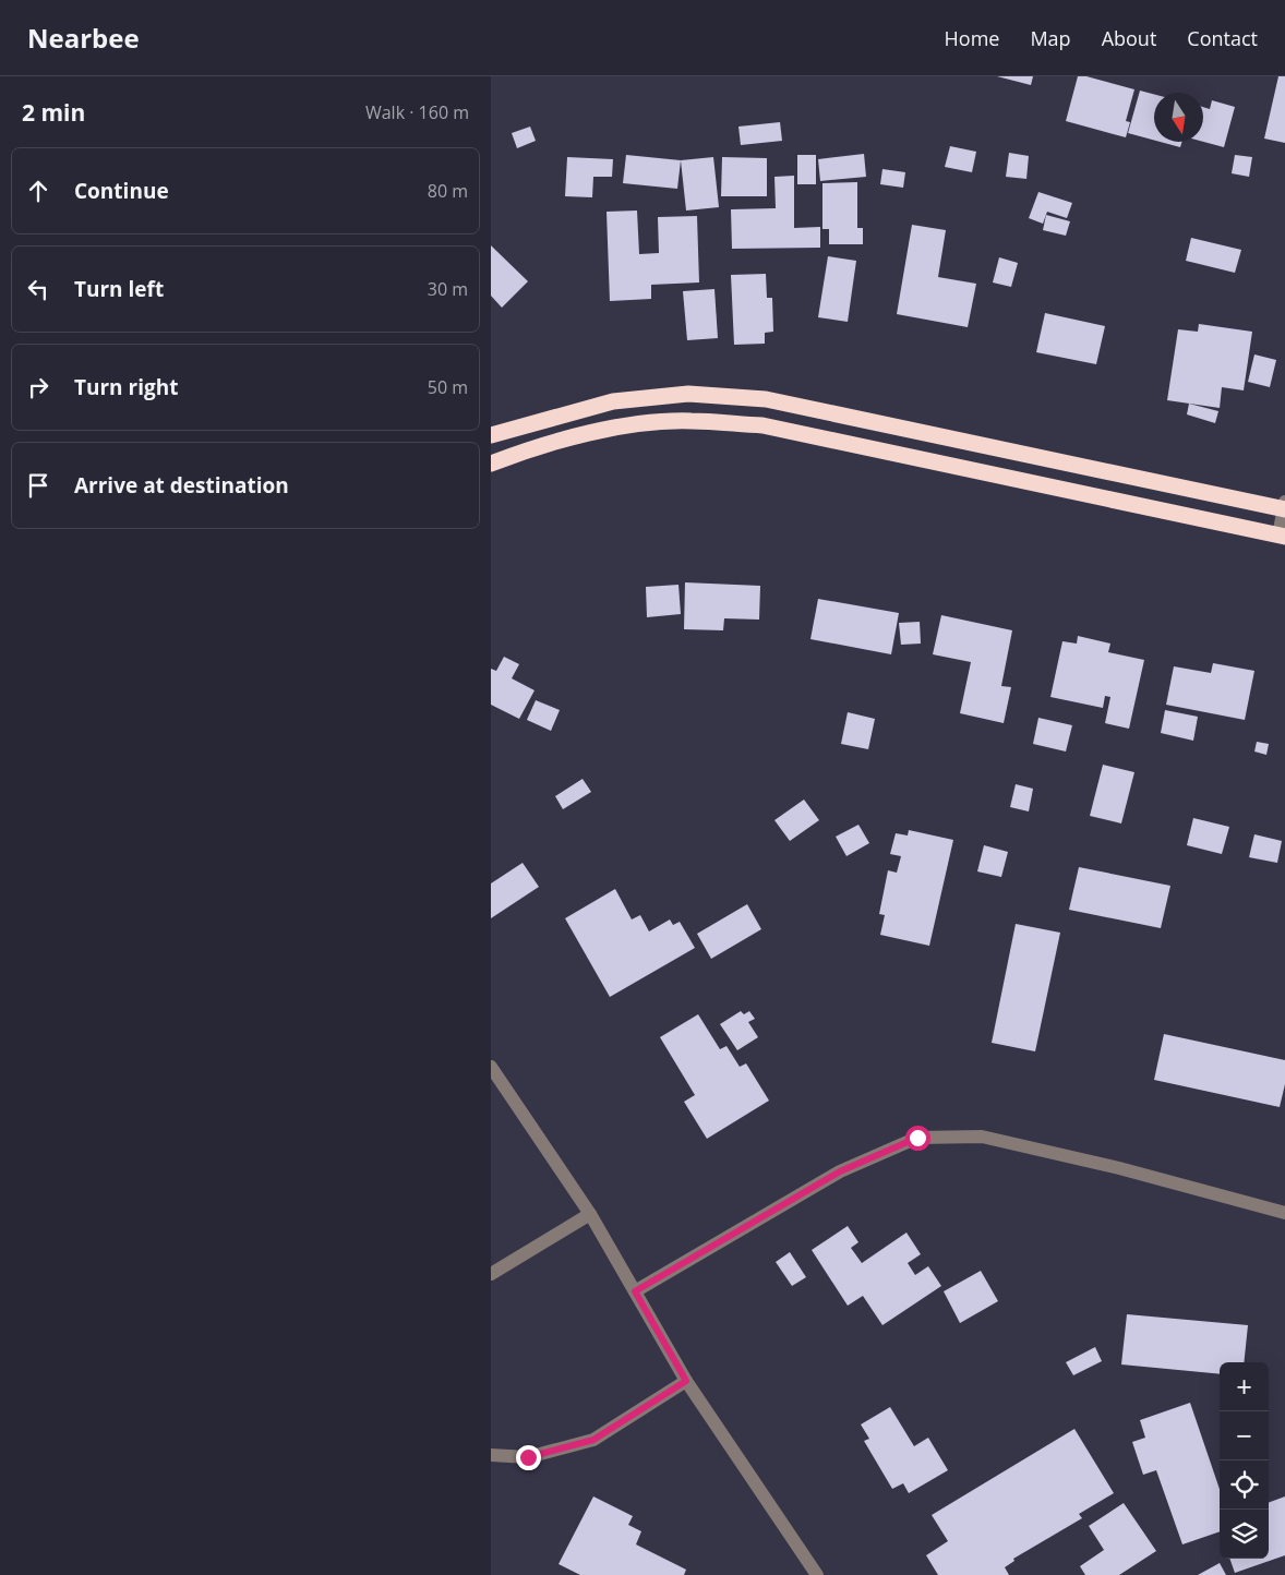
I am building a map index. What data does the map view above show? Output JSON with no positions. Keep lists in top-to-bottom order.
{
  "north": "bottom",
  "page": {
    "header": "Nearbee",
    "nav": [
      "Home",
      "Map",
      "About",
      "Contact"
    ],
    "heading": ["2 min", "Walk · 160 m"],
    "list": [
      ["Continue", "80 m"],
      ["Turn left", "30 m"],
      ["Turn right", "50 m"],
      "Arrive at destination"
    ],
    "map_buttons": ["+", "−"]
  }
}
